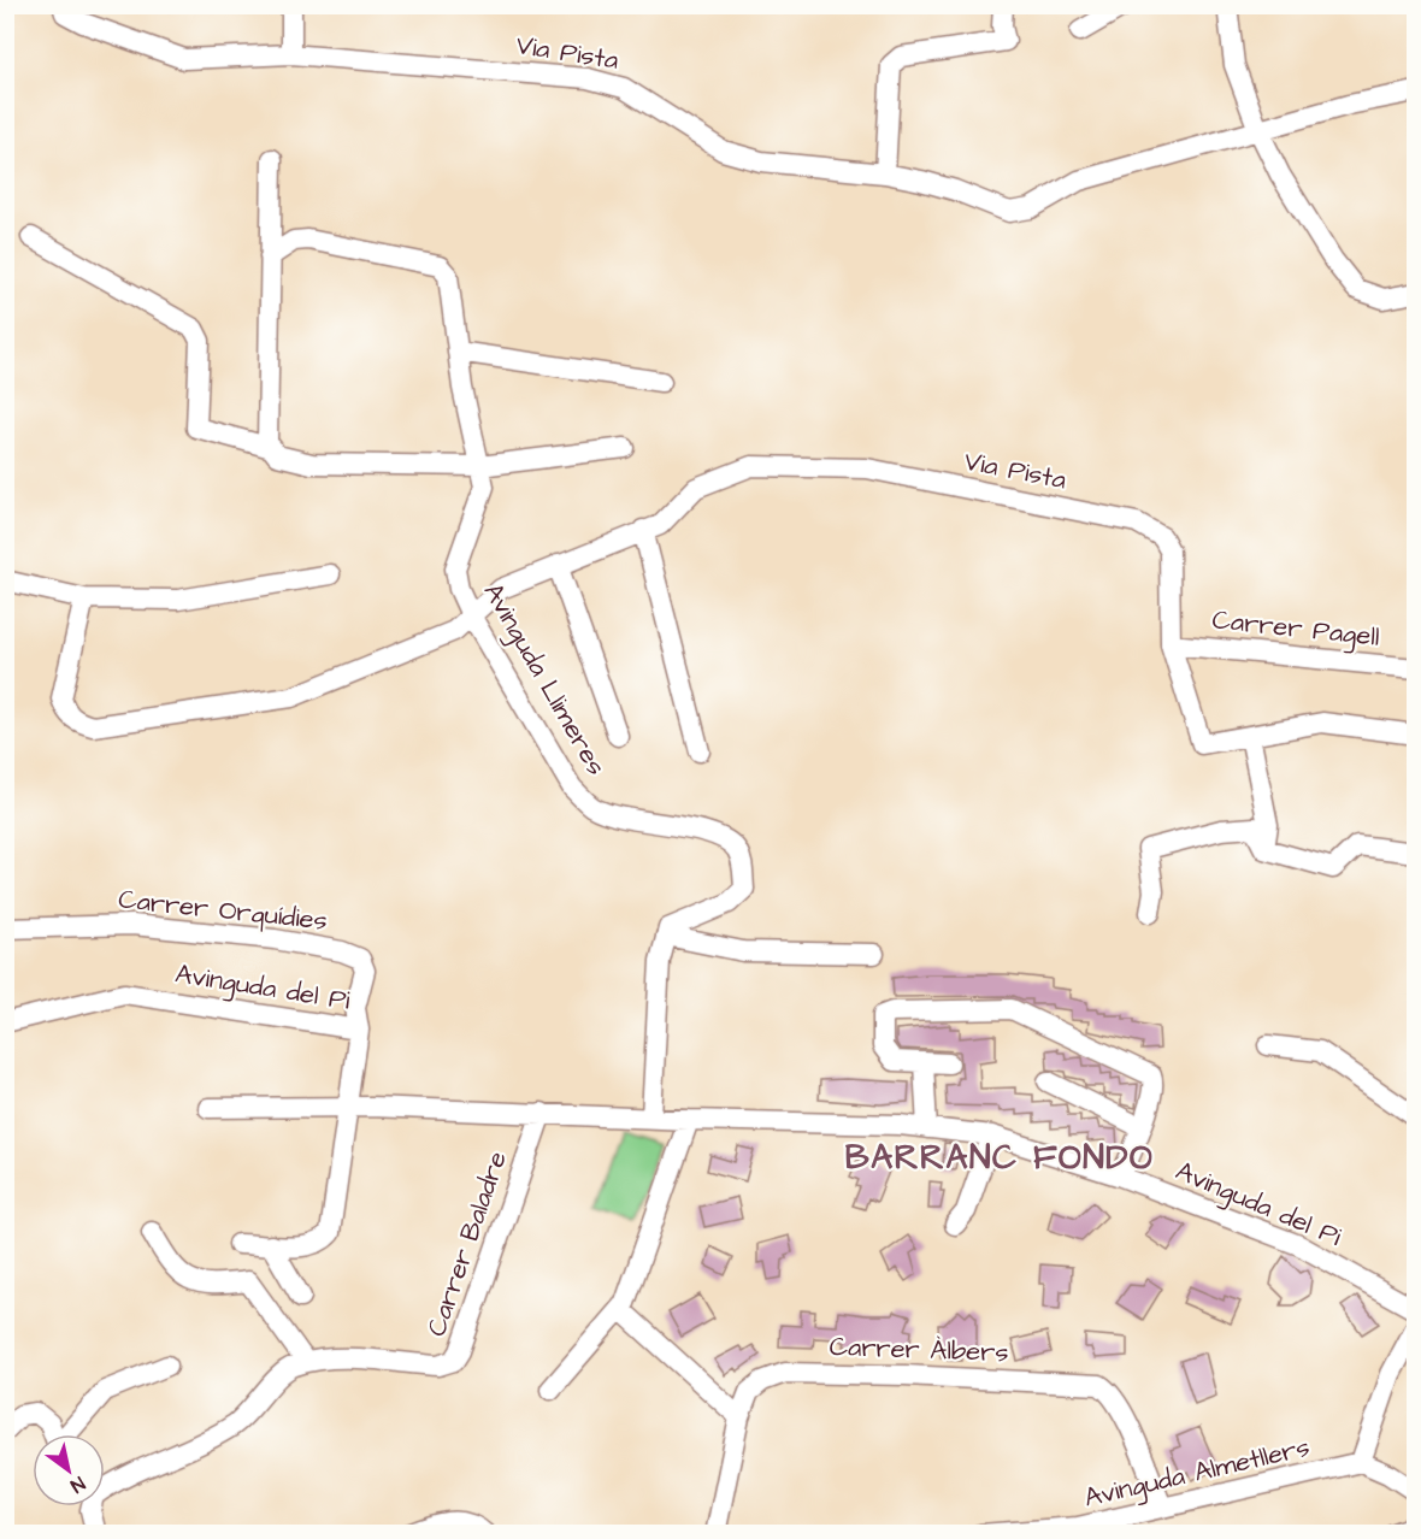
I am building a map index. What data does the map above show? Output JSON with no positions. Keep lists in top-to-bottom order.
{
  "streets": {
    "street": [
      "Via Pista",
      "Carrer Pagell",
      "Avinguda Llimeres",
      "Carrer Orquídies",
      "Avinguda del Pi",
      "Carrer Baladre",
      "Carrer Àlbers",
      "Avinguda Almetllers"
    ]
  },
  "crossings": [
    ["Via Pista", "Carrer Pagell"],
    ["Carrer Orquídies", "Avinguda del Pi"],
    ["Carrer Àlbers", "Avinguda Almetllers"]
  ],
  "districts": ["BARRANC FONDO"],
  "north": "bottom right"
}
